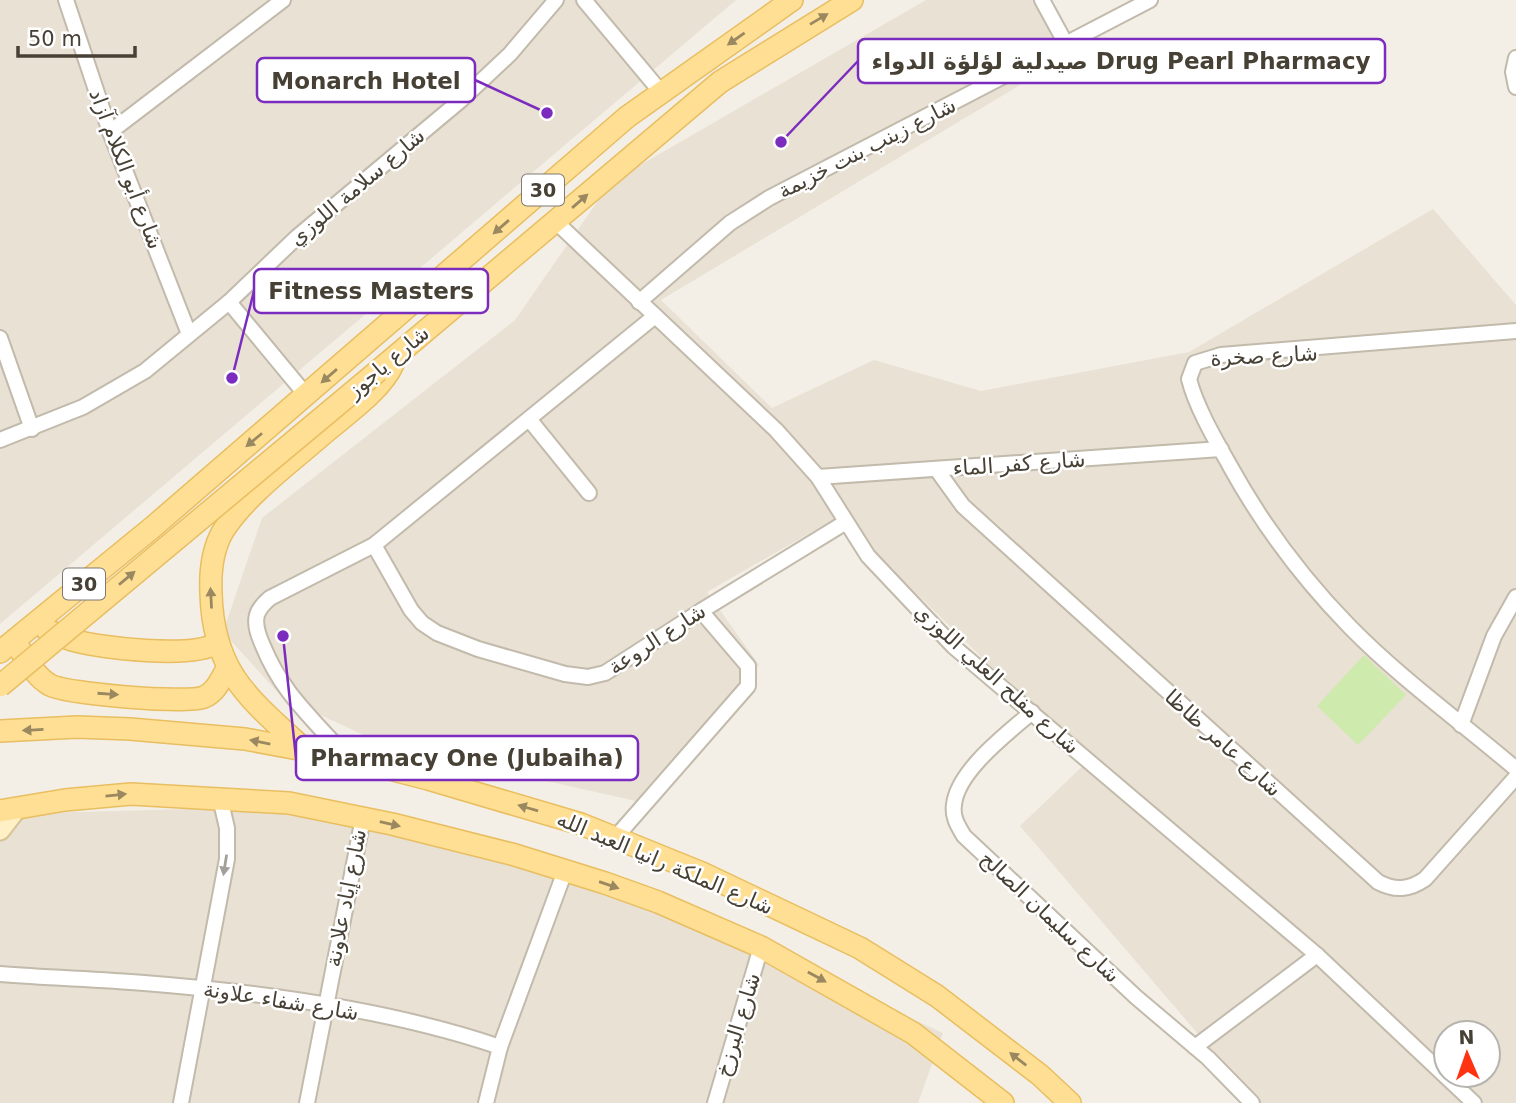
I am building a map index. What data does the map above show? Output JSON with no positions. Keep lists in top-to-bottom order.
{
  "streets": {
    "main road": ["30", "شارع ياجوز", "شارع الملكة رانيا العبد الله"],
    "street": [
      "شارع زينب بنت خزيمة",
      "شارع أبو الكلام آزاد",
      "شارع سلامة اللوزي",
      "شارع صخرة",
      "شارع كفر الماء",
      "شارع الروعة",
      "شارع مفلح العلي اللوزي",
      "شارع عامر ظاظا",
      "شارع إياد علاونة",
      "شارع سليمان الصالح",
      "شارع شفاء علاونة",
      "شارع البرزخ"
    ]
  },
  "crossings": [
    ["شارع زينب بنت خزيمة", "شارع مفلح العلي اللوزي"],
    ["شارع أبو الكلام آزاد", "شارع سلامة اللوزي"],
    ["شارع صخرة", "شارع كفر الماء"],
    ["شارع ياجوز", "شارع مفلح العلي اللوزي"],
    ["شارع كفر الماء", "شارع مفلح العلي اللوزي"],
    ["شارع كفر الماء", "شارع عامر ظاظا"],
    ["شارع الروعة", "شارع مفلح العلي اللوزي"],
    ["شارع مفلح العلي اللوزي", "شارع سليمان الصالح"],
    ["شارع الملكة رانيا العبد الله", "شارع إياد علاونة"],
    ["شارع الملكة رانيا العبد الله", "شارع البرزخ"],
    ["شارع إياد علاونة", "شارع شفاء علاونة"]
  ],
  "places": [
    "Monarch Hotel",
    "صيدلية لؤلؤة الدواء Drug Pearl Pharmacy",
    "Fitness Masters",
    "Pharmacy One (Jubaiha)"
  ],
  "scale_bar": "50 m",
  "north": "top"
}
